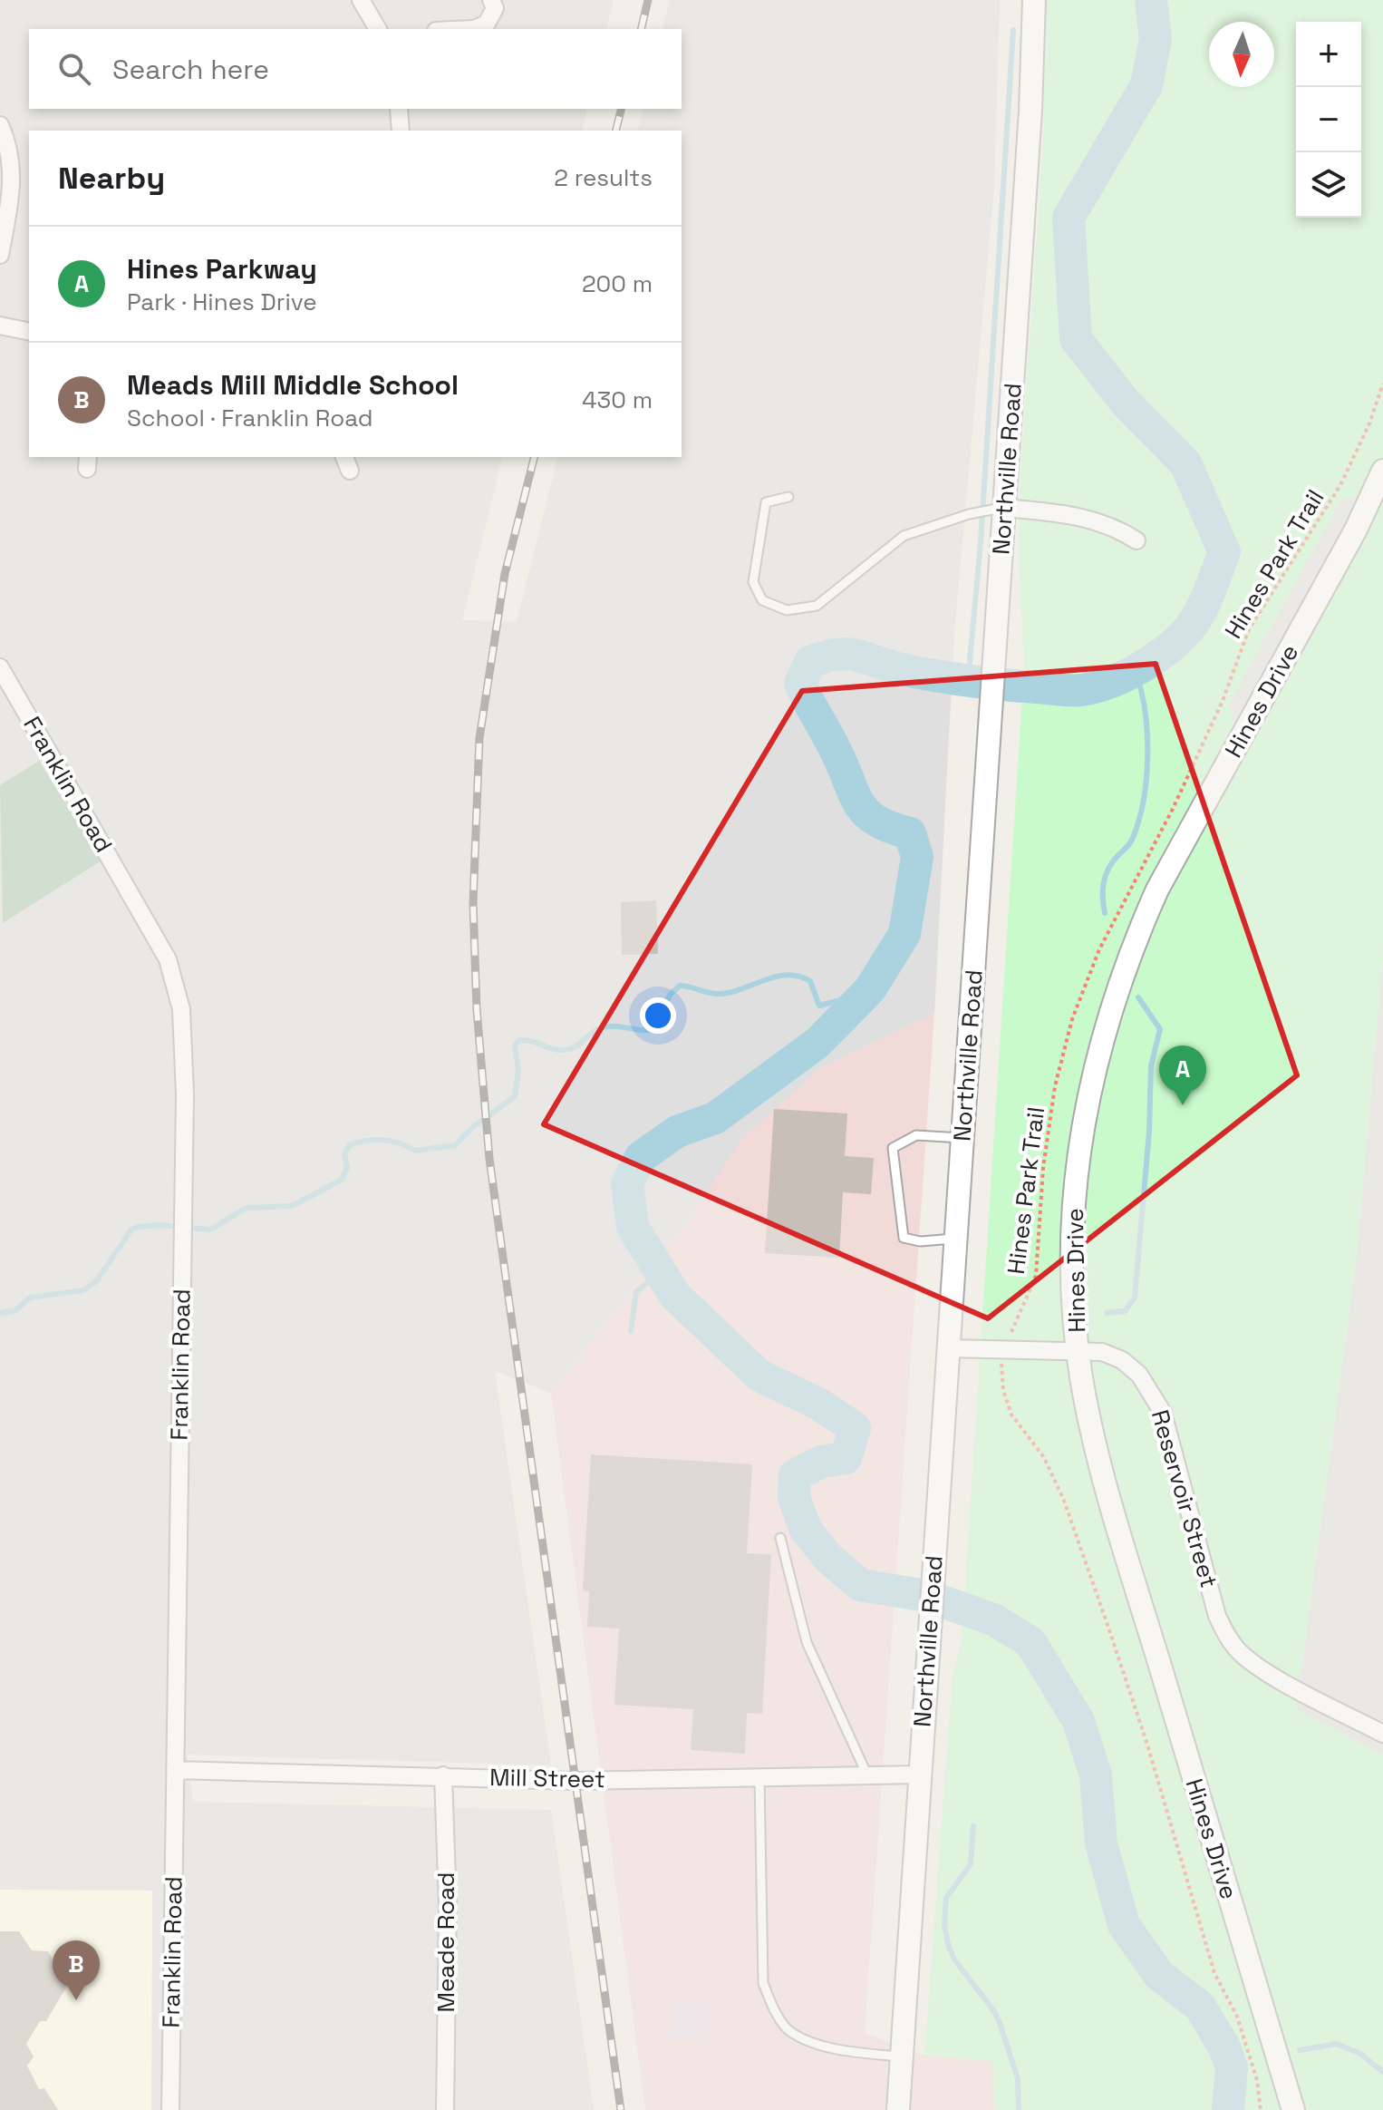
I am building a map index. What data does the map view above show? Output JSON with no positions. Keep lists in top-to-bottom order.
{
  "streets": {
    "street": [
      "Northville Road",
      "Hines Drive",
      "Franklin Road",
      "Reservoir Street",
      "Mill Street",
      "Meade Road"
    ],
    "path": ["Hines Park Trail"]
  },
  "crossings": [
    ["Northville Road", "Reservoir Street"],
    ["Northville Road", "Mill Street"],
    ["Hines Park Trail", "Reservoir Street"],
    ["Hines Drive", "Reservoir Street"],
    ["Franklin Road", "Mill Street"],
    ["Mill Street", "Meade Road"]
  ],
  "north": "bottom",
  "page": {
    "map_buttons": ["+", "−"],
    "search": "Search here",
    "heading": ["Nearby", "2 results"],
    "list": [
      {
        "mark": "A",
        "name": "Hines Parkway",
        "note": "Park · Hines Drive",
        "value": "200 m"
      },
      {
        "mark": "B",
        "name": "Meads Mill Middle School",
        "note": "School · Franklin Road",
        "value": "430 m"
      }
    ],
    "pins": ["A", "B"]
  }
}
